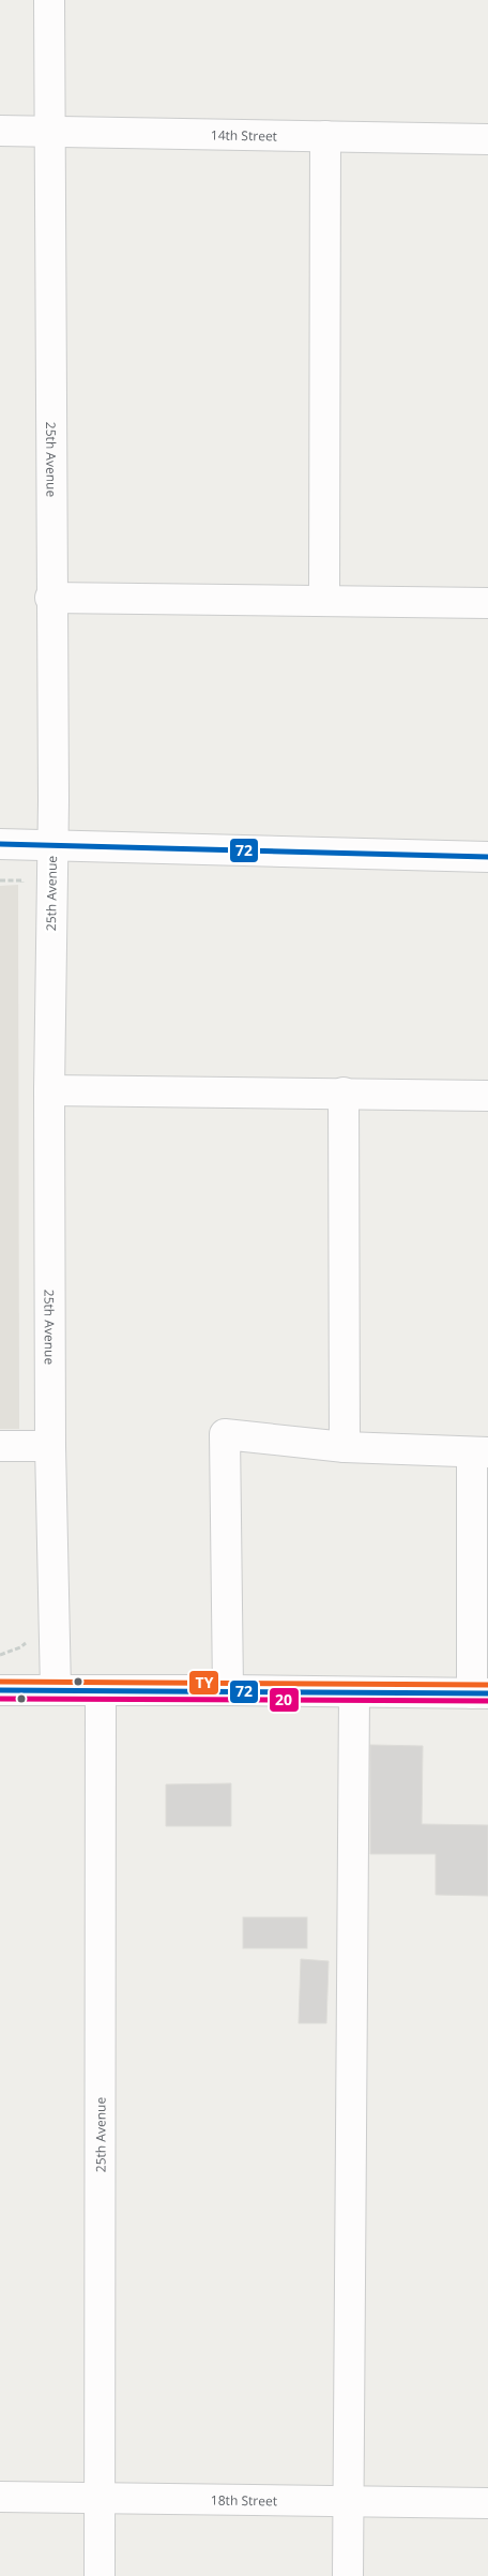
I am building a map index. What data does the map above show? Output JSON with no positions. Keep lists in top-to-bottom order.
{
  "streets": {
    "street": ["14th Street", "25th Avenue", "18th Street"]
  },
  "crossings": [
    ["14th Street", "25th Avenue"],
    ["25th Avenue", "18th Street"]
  ],
  "lines": ["transit line 72", "transit line TY", "transit line 20"]
}
